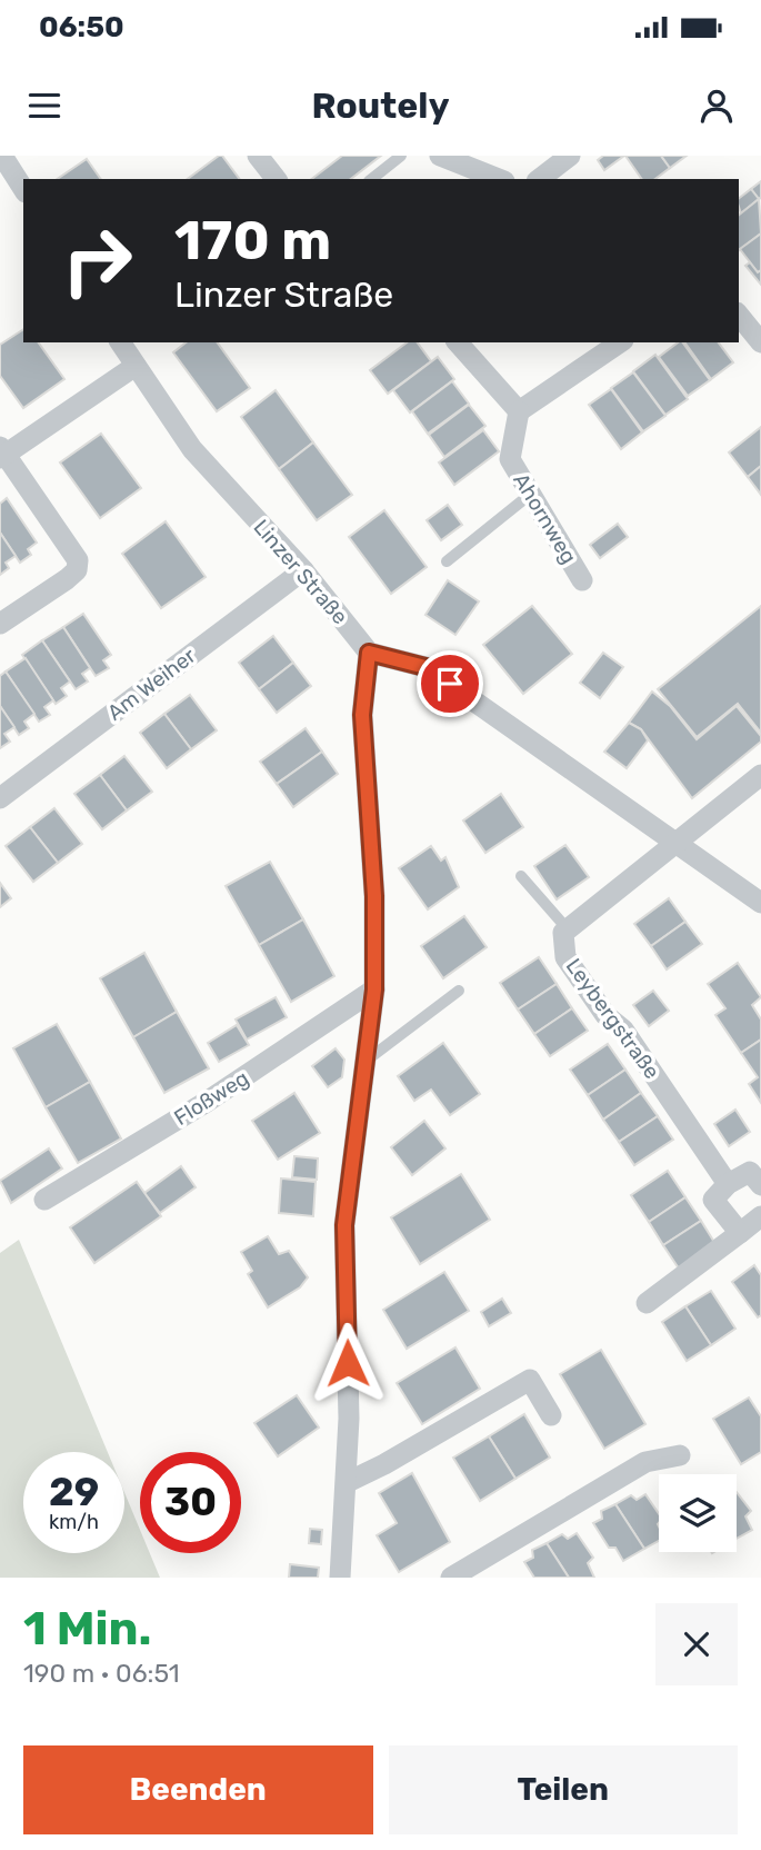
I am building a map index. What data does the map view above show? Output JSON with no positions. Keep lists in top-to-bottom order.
{
  "streets": {
    "street": [
      "Ahornweg",
      "Linzer Straße",
      "Am Weiher",
      "Leybergstraße",
      "Floßweg"
    ]
  },
  "crossings": [
    ["Linzer Straße", "Am Weiher"]
  ],
  "page": {
    "status": "06:50",
    "header": "Routely",
    "turn": ["170 m", "Linzer Straße"],
    "speed": "29 km/h",
    "limit": "30",
    "heading": ["1 Min.", "190 m · 06:51"],
    "buttons": ["Beenden", "Teilen"]
  }
}
